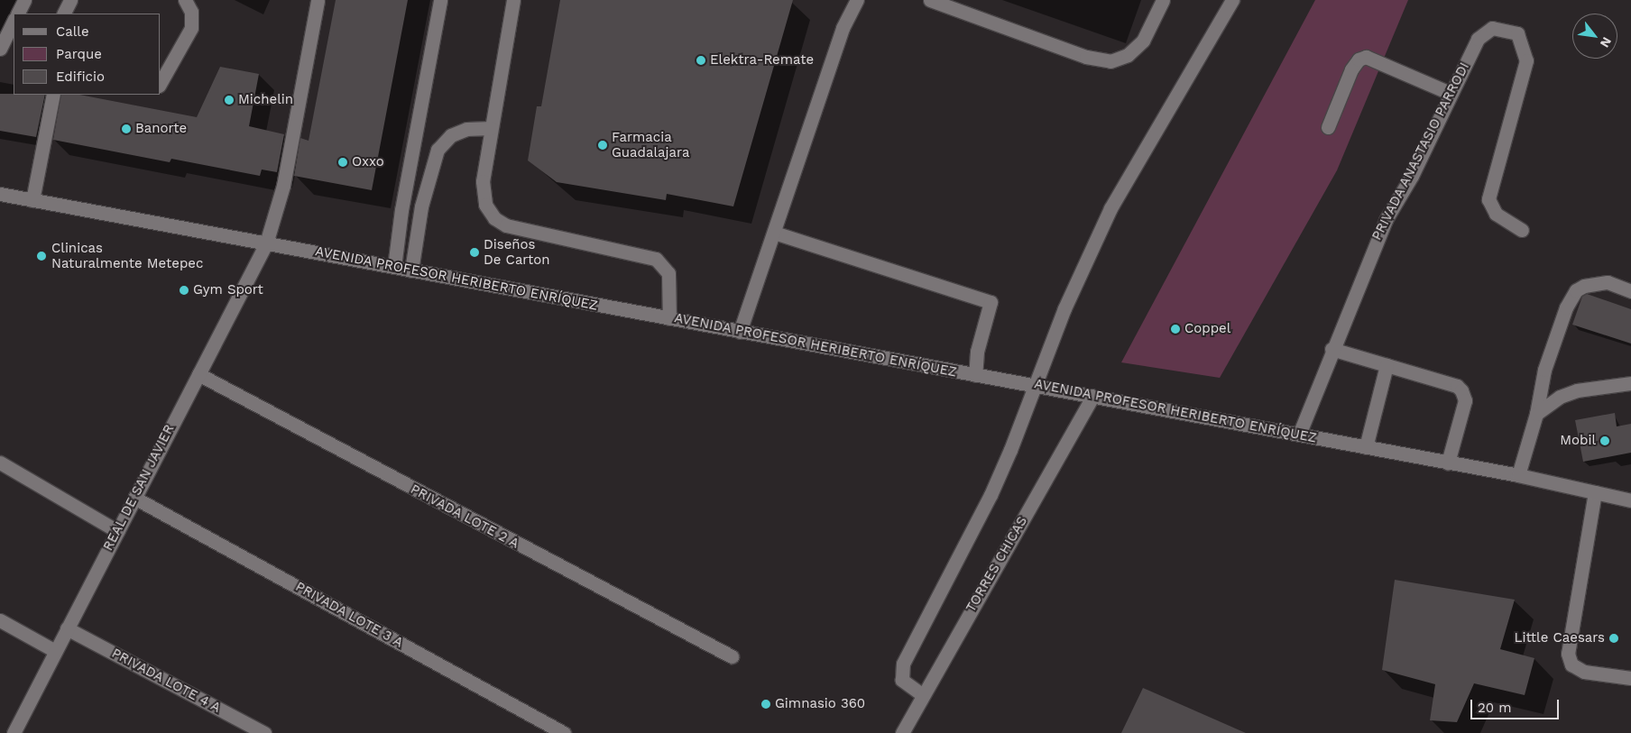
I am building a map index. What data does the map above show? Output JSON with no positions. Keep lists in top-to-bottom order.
{
  "streets": {
    "street": [
      "PRIVADA ANASTASIO PARRODI",
      "AVENIDA PROFESOR HERIBERTO ENRÍQUEZ",
      "REAL DE SAN JAVIER",
      "PRIVADA LOTE 2 A",
      "TORRES CHICAS",
      "PRIVADA LOTE 3 A",
      "PRIVADA LOTE 4 A"
    ]
  },
  "crossings": [
    ["PRIVADA ANASTASIO PARRODI", "AVENIDA PROFESOR HERIBERTO ENRÍQUEZ"],
    ["AVENIDA PROFESOR HERIBERTO ENRÍQUEZ", "REAL DE SAN JAVIER"],
    ["AVENIDA PROFESOR HERIBERTO ENRÍQUEZ", "TORRES CHICAS"],
    ["REAL DE SAN JAVIER", "PRIVADA LOTE 2 A"],
    ["REAL DE SAN JAVIER", "PRIVADA LOTE 3 A"],
    ["REAL DE SAN JAVIER", "PRIVADA LOTE 4 A"]
  ],
  "places": [
    "Elektra-Remate",
    "Michelin",
    "Banorte",
    "Farmacia Guadalajara",
    "Oxxo",
    "Diseños De Carton",
    "Clinicas Naturalmente Metepec",
    "Gym Sport",
    "Coppel",
    "Mobil",
    "Little Caesars",
    "Gimnasio 360"
  ],
  "legend": ["Calle", "Parque", "Edificio"],
  "scale_bar": "20 m",
  "north": "bottom right"
}
